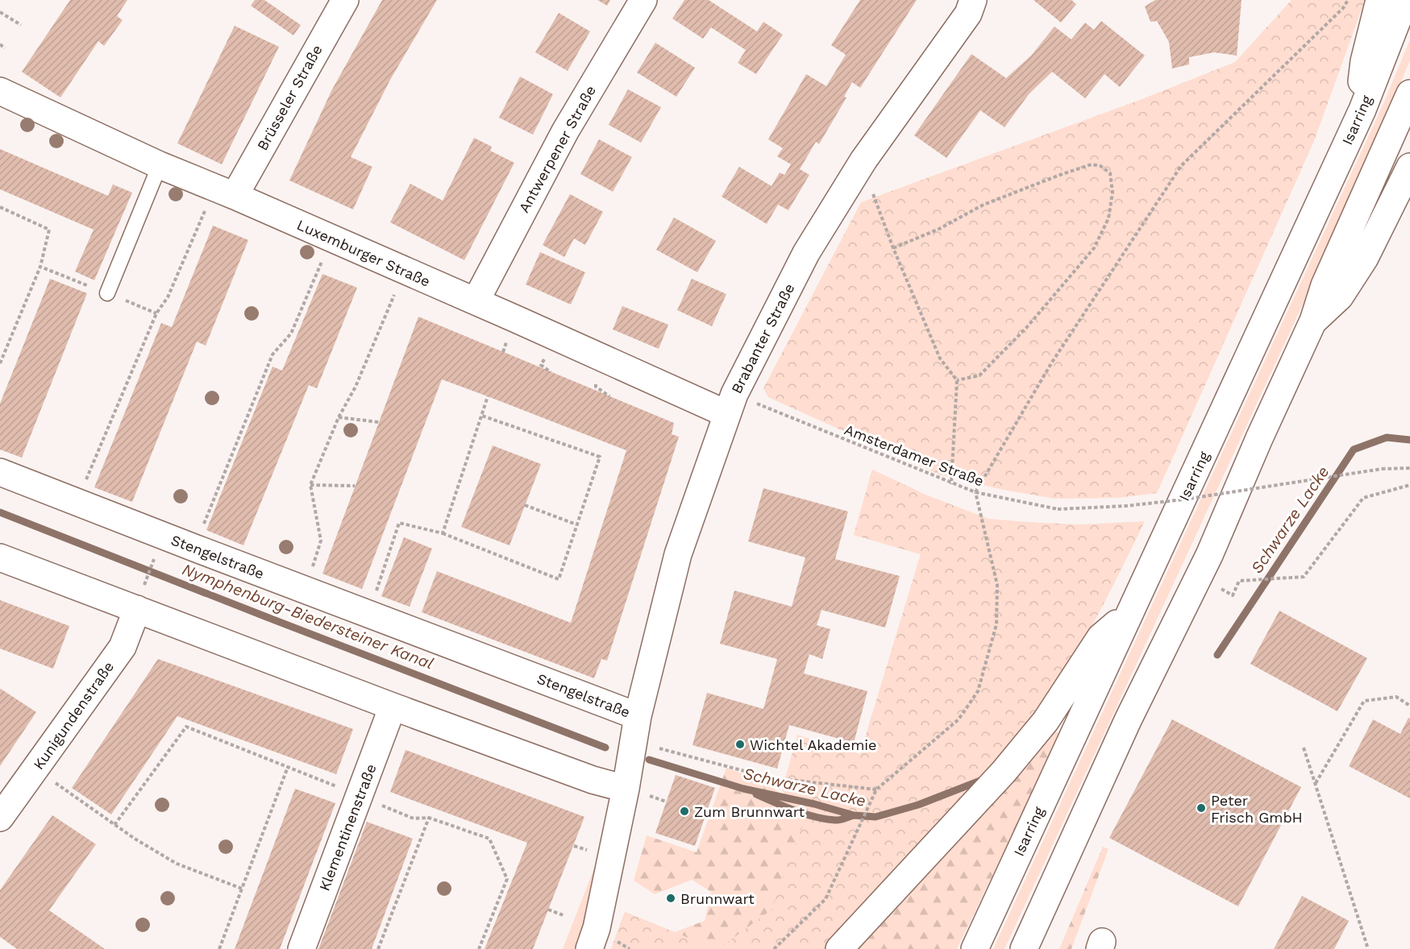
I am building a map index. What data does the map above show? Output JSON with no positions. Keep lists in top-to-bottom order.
{
  "streets": {
    "main road": [
      "Brüsseler Straße",
      "Isarring",
      "Antwerpener Straße",
      "Luxemburger Straße",
      "Brabanter Straße",
      "Stengelstraße",
      "Kunigundenstraße",
      "Klementinenstraße"
    ],
    "path": ["Amsterdamer Straße"]
  },
  "crossings": [
    ["Brüsseler Straße", "Luxemburger Straße"],
    ["Antwerpener Straße", "Luxemburger Straße"],
    ["Luxemburger Straße", "Brabanter Straße"],
    ["Luxemburger Straße", "Amsterdamer Straße"],
    ["Brabanter Straße", "Amsterdamer Straße"],
    ["Brabanter Straße", "Stengelstraße"]
  ],
  "water": ["Schwarze Lacke", "Nymphenburg-Biedersteiner Kanal"],
  "places": [
    "Wichtel Akademie",
    "Peter Frisch GmbH",
    "Zum Brunnwart",
    "Brunnwart"
  ]
}
